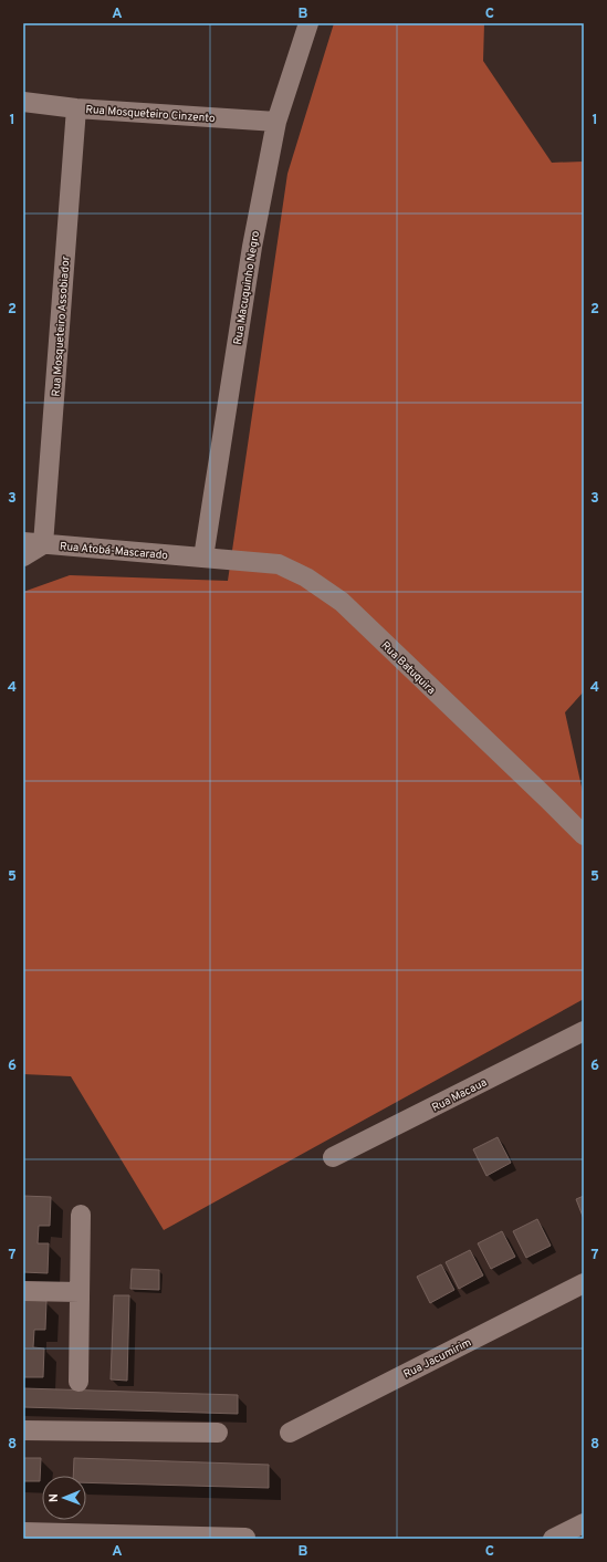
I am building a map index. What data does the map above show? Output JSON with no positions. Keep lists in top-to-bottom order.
{
  "streets": {
    "street": [
      "Rua Mosqueteiro Cinzento",
      "Rua Macuquinho Negro",
      "Rua Mosqueteiro Assobiador",
      "Rua Atobá-Mascarado",
      "Rua Batuquira",
      "Rua Macaua",
      "Rua Jacumirim"
    ]
  },
  "crossings": [
    ["Rua Mosqueteiro Cinzento", "Rua Macuquinho Negro"],
    ["Rua Mosqueteiro Cinzento", "Rua Mosqueteiro Assobiador"],
    ["Rua Macuquinho Negro", "Rua Atobá-Mascarado"],
    ["Rua Macuquinho Negro", "Rua Batuquira"],
    ["Rua Mosqueteiro Assobiador", "Rua Atobá-Mascarado"],
    ["Rua Atobá-Mascarado", "Rua Batuquira"]
  ],
  "north": "left",
  "grid": {
    "columns": ["A", "B", "C"],
    "rows": [
      "1",
      "2",
      "3",
      "4",
      "5",
      "6",
      "7",
      "8"
    ]
  }
}
